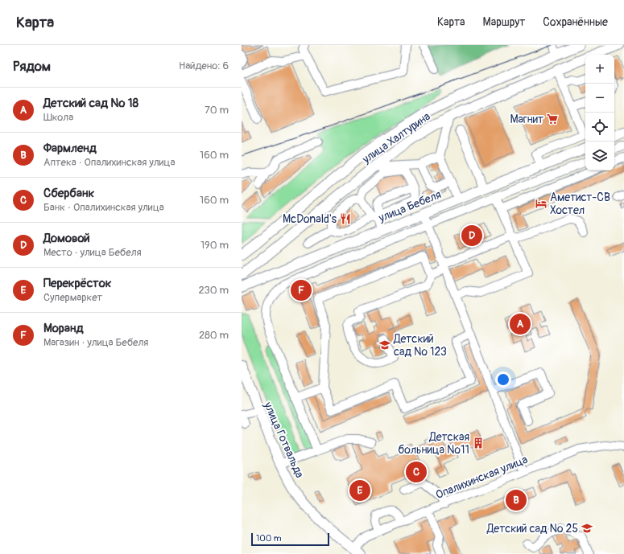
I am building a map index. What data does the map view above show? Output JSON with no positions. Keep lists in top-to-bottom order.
{
  "streets": {
    "main road": ["улица Халтурина", "улица Бебеля", "улица Готвальда"],
    "street": ["Опалихинская улица"]
  },
  "crossings": [
    ["улица Готвальда", "Опалихинская улица"]
  ],
  "places": {
    "supermarket": ["Магнит"],
    "hotel": ["Аметист-СВ Хостел"],
    "restaurant": ["McDonald's"],
    "school or university": ["Детский сад № 123", "Детский сад № 25"],
    "building": ["Детская больница №11"]
  },
  "scale_bar": "100 m",
  "page": {
    "header": "Карта",
    "nav": ["Карта", "Маршрут", "Сохранённые"],
    "heading": ["Рядом", "Найдено: 6"],
    "map_buttons": ["+", "−"],
    "list": [
      {
        "mark": "A",
        "name": "Детский сад № 18",
        "note": "Школа",
        "value": "70 m"
      },
      {
        "mark": "B",
        "name": "Фармленд",
        "note": "Аптека · Опалихинская улица",
        "value": "160 m"
      },
      {
        "mark": "C",
        "name": "Сбербанк",
        "note": "Банк · Опалихинская улица",
        "value": "160 m"
      },
      {
        "mark": "D",
        "name": "Домовой",
        "note": "Место · улица Бебеля",
        "value": "190 m"
      },
      {
        "mark": "E",
        "name": "Перекрёсток",
        "note": "Супермаркет",
        "value": "230 m"
      },
      {
        "mark": "F",
        "name": "Моранд",
        "note": "Магазин · улица Бебеля",
        "value": "280 m"
      }
    ],
    "pins": [
      "D",
      "F",
      "A",
      "C",
      "E",
      "B"
    ],
    "scale": "100 m"
  }
}
